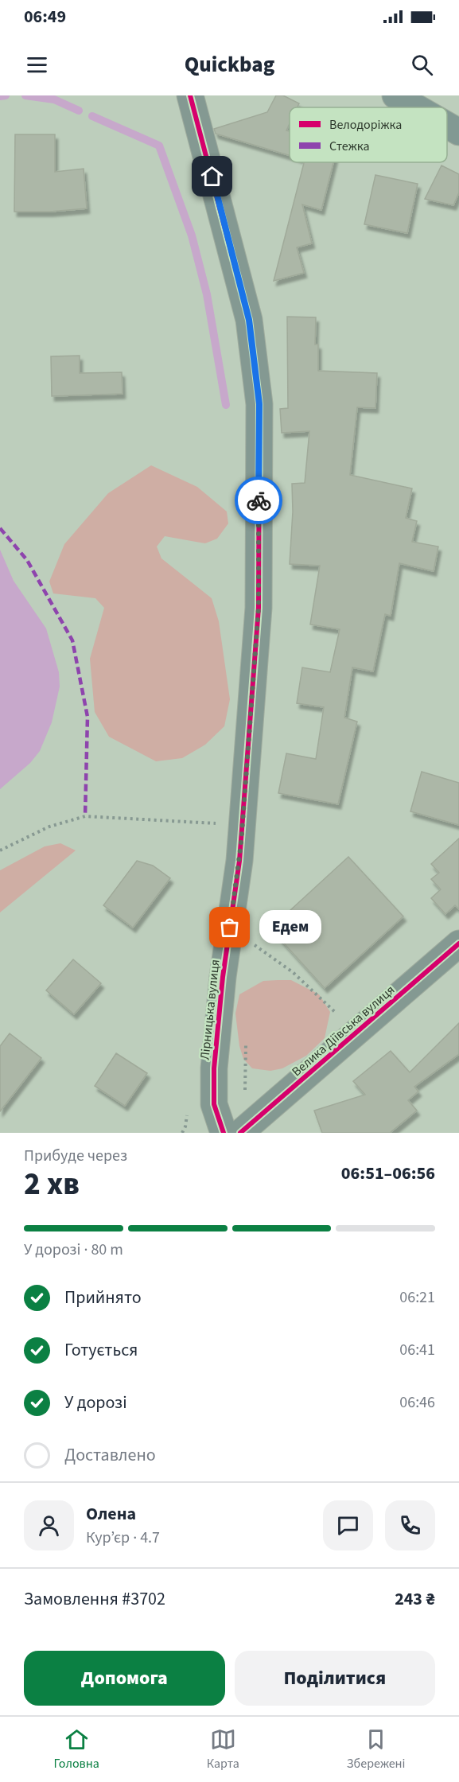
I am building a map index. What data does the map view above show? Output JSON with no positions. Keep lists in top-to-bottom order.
{
  "streets": {
    "street": ["Лірницька вулиця", "Велика Діївська вулиця"]
  },
  "places": ["Едем"],
  "legend": ["Велодоріжка", "Стежка"],
  "page": {
    "status": "06:49",
    "header": "Quickbag",
    "bubble": "Едем",
    "heading": ["2 хв", "Прибуде через", "06:51–06:56"],
    "panel": [
      "Олена",
      "Кур’єр · 4.7",
      "Замовлення #3702",
      "243 ₴"
    ],
    "bar": "У дорозі · 80 m",
    "list": [
      ["Прийнято", "06:21"],
      ["Готується", "06:41"],
      ["У дорозі", "06:46"],
      "Доставлено"
    ],
    "buttons": ["Допомога", "Поділитися"],
    "tabs": ["Головна", "Карта", "Збережені"]
  }
}
